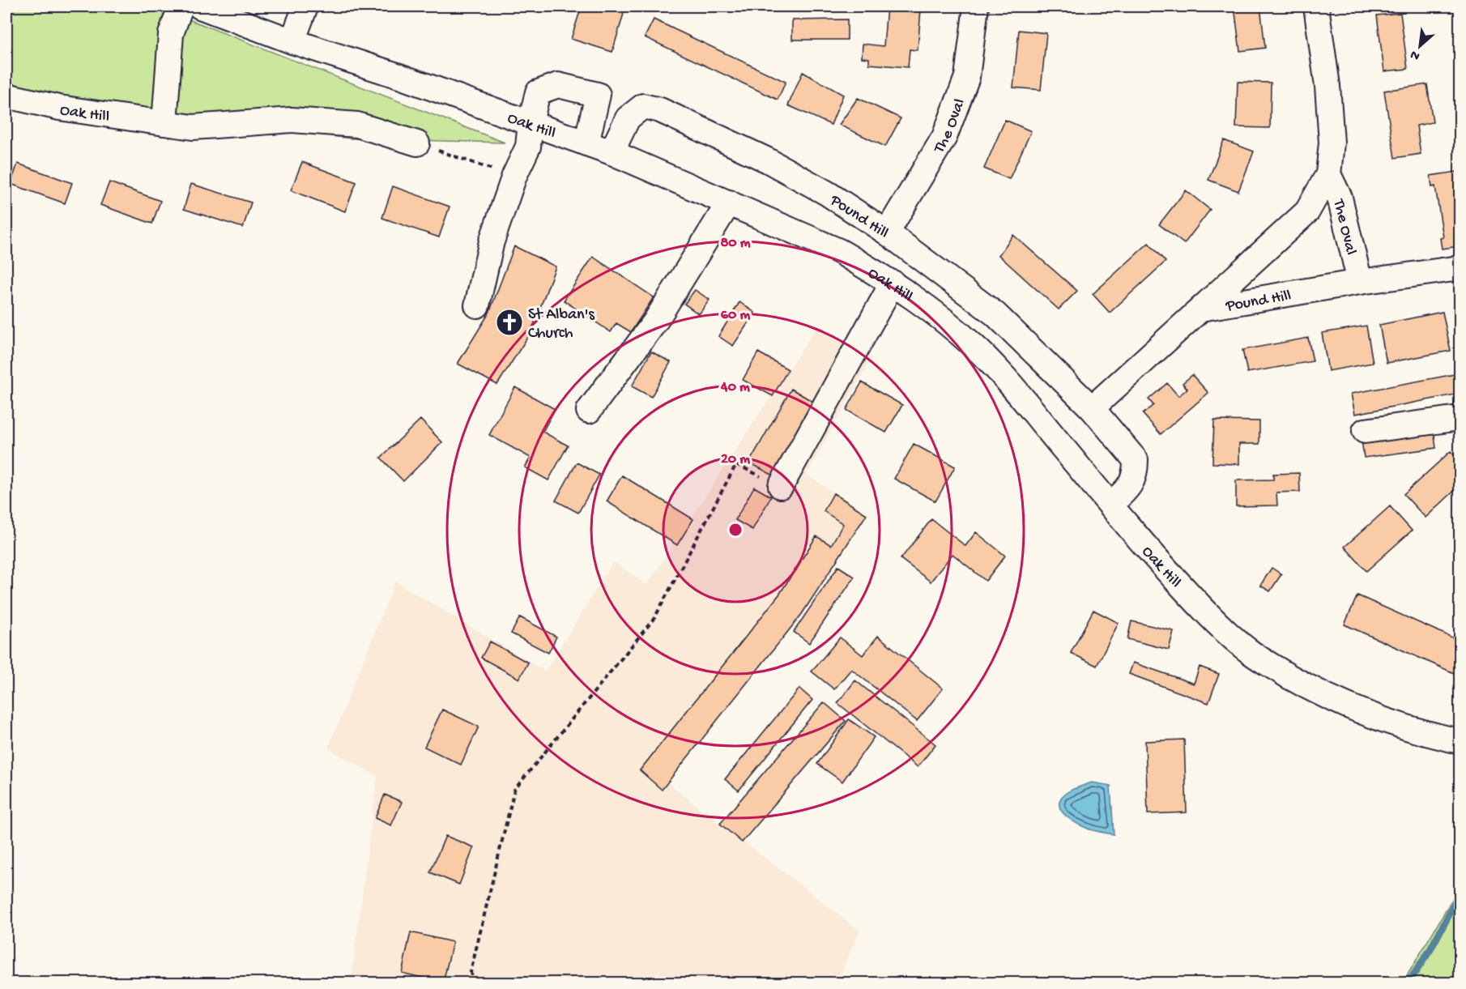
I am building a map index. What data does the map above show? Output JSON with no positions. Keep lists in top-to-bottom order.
{
  "streets": {
    "street": ["Oak Hill", "The Oval", "Pound Hill"]
  },
  "crossings": [
    ["Oak Hill", "Pound Hill"],
    ["The Oval", "Pound Hill"]
  ],
  "places": {
    "church": ["St Alban's Church"]
  },
  "north": "bottom left",
  "rings": [
    "80 m",
    "60 m",
    "40 m",
    "20 m"
  ]
}
